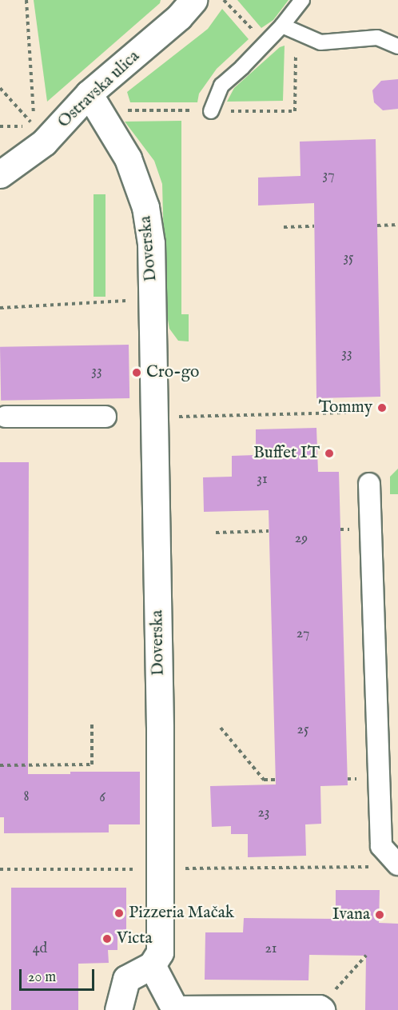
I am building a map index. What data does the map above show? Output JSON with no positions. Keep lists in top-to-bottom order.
{
  "streets": {
    "street": ["Ostravska ulica", "Doverska"]
  },
  "crossings": [
    ["Ostravska ulica", "Doverska"]
  ],
  "places": [
    "Cro-go",
    "Tommy",
    "Buffet IT",
    "Pizzeria Mačak",
    "Ivana",
    "Victa"
  ],
  "house_numbers": [
    "37",
    "35",
    "33",
    "33",
    "31",
    "29",
    "27",
    "25",
    "8",
    "6",
    "23",
    "4d",
    "21"
  ],
  "scale_bar": "20 m"
}
